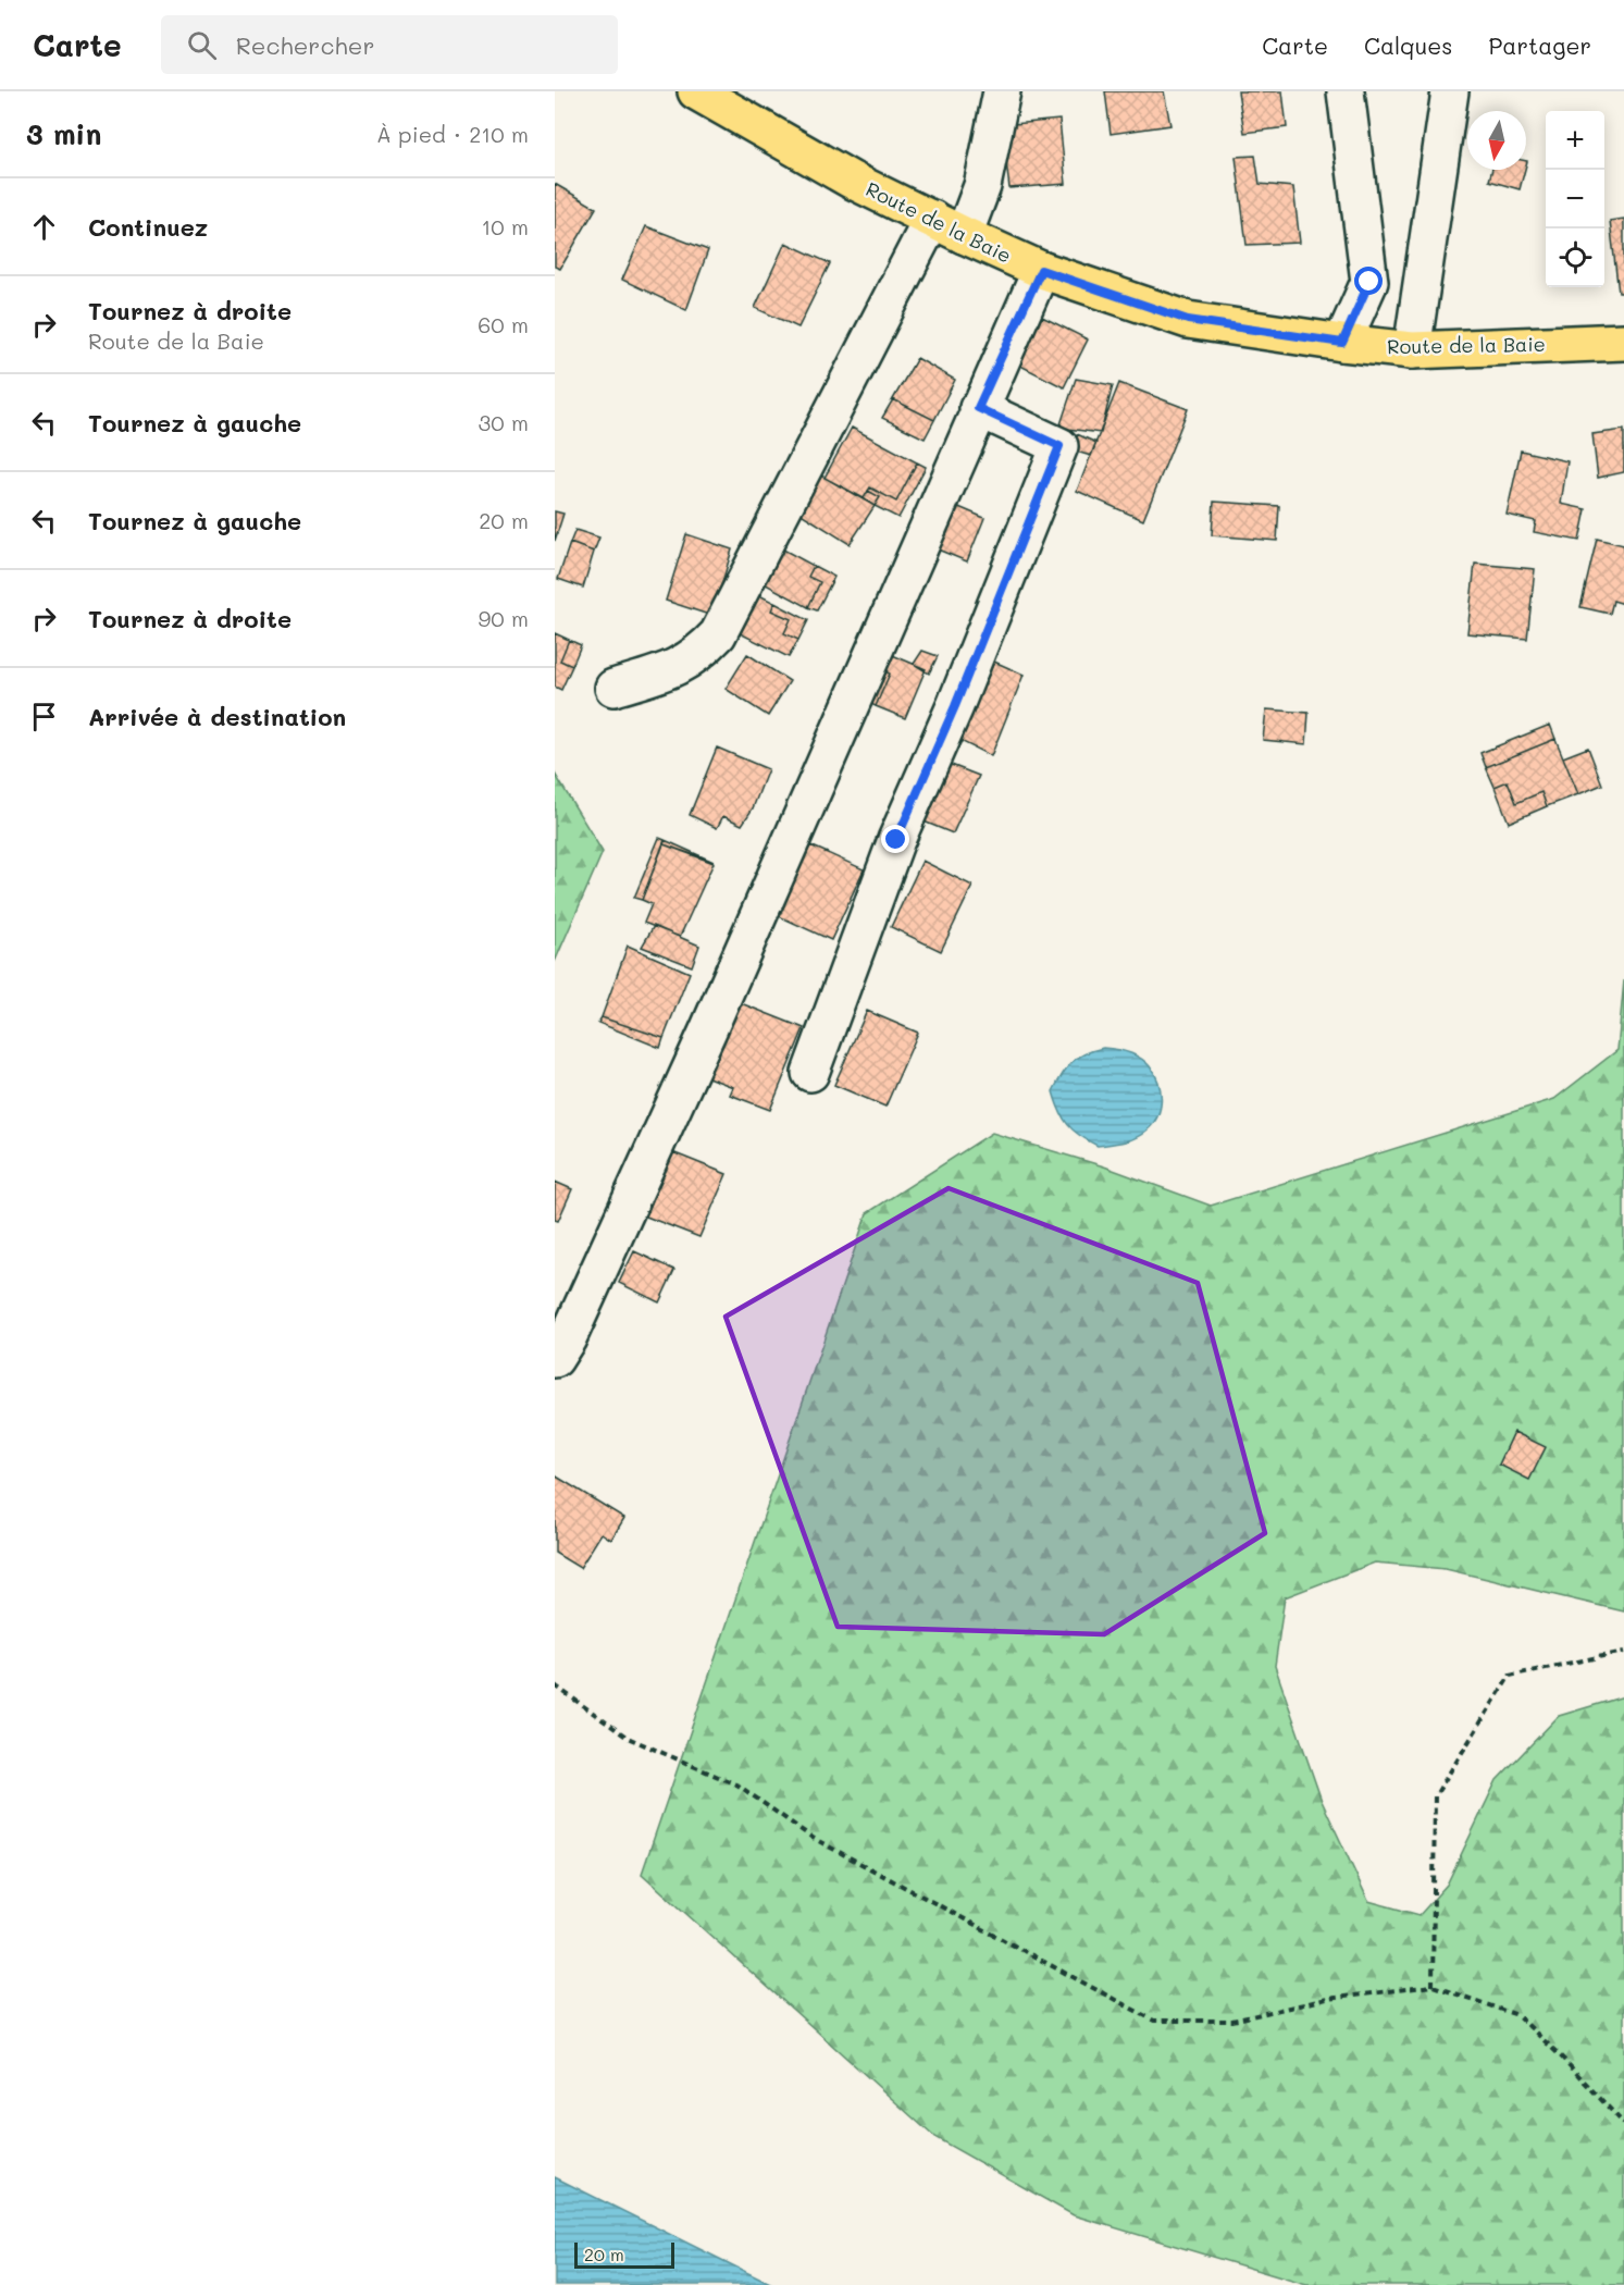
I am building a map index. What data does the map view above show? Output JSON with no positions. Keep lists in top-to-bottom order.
{
  "streets": {
    "main road": ["Route de la Baie"]
  },
  "scale_bar": "20 m",
  "north": "bottom",
  "page": {
    "header": "Carte",
    "search": "Rechercher",
    "nav": ["Carte", "Calques", "Partager"],
    "heading": ["3 min", "À pied · 210 m"],
    "map_buttons": ["+", "−"],
    "list": [
      ["Continuez", "10 m"],
      ["Tournez à droite", "Route de la Baie", "60 m"],
      ["Tournez à gauche", "30 m"],
      ["Tournez à gauche", "20 m"],
      ["Tournez à droite", "90 m"],
      "Arrivée à destination"
    ],
    "scale": "20 m"
  }
}
